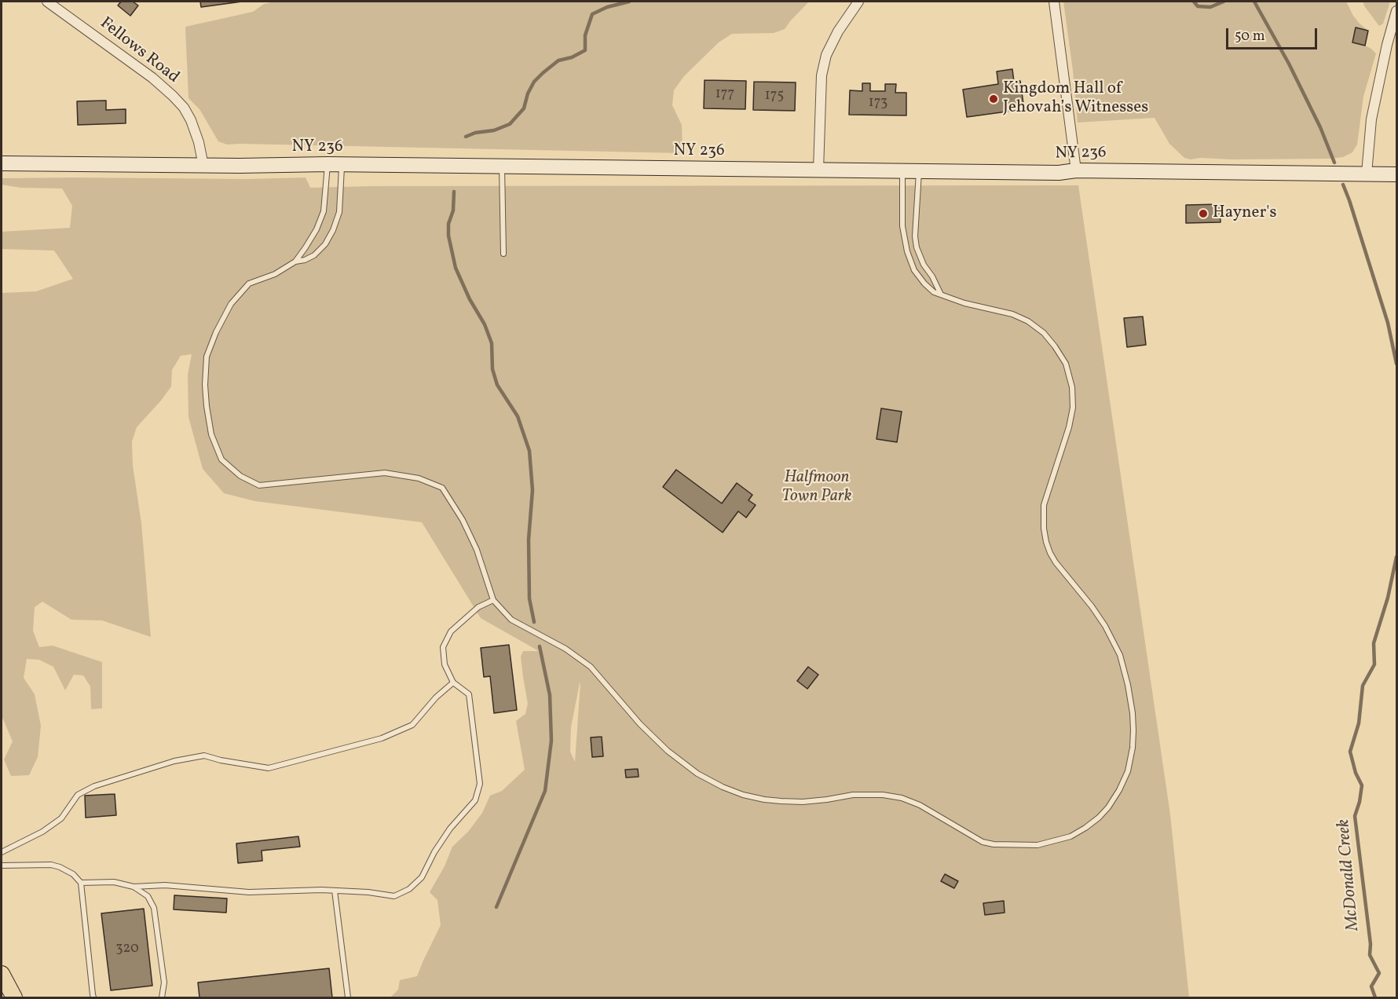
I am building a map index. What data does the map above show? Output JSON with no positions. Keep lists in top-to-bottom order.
{
  "streets": {
    "main road": ["NY 236"],
    "street": ["Fellows Road"]
  },
  "crossings": [
    ["Fellows Road", "NY 236"]
  ],
  "water": ["McDonald Creek"],
  "parks": ["Halfmoon Town Park"],
  "places": ["Kingdom Hall of Jehovah’s Witnesses", "Hayner's"],
  "house_numbers": [
    "177",
    "175",
    "173",
    "320"
  ],
  "scale_bar": "50 m"
}
